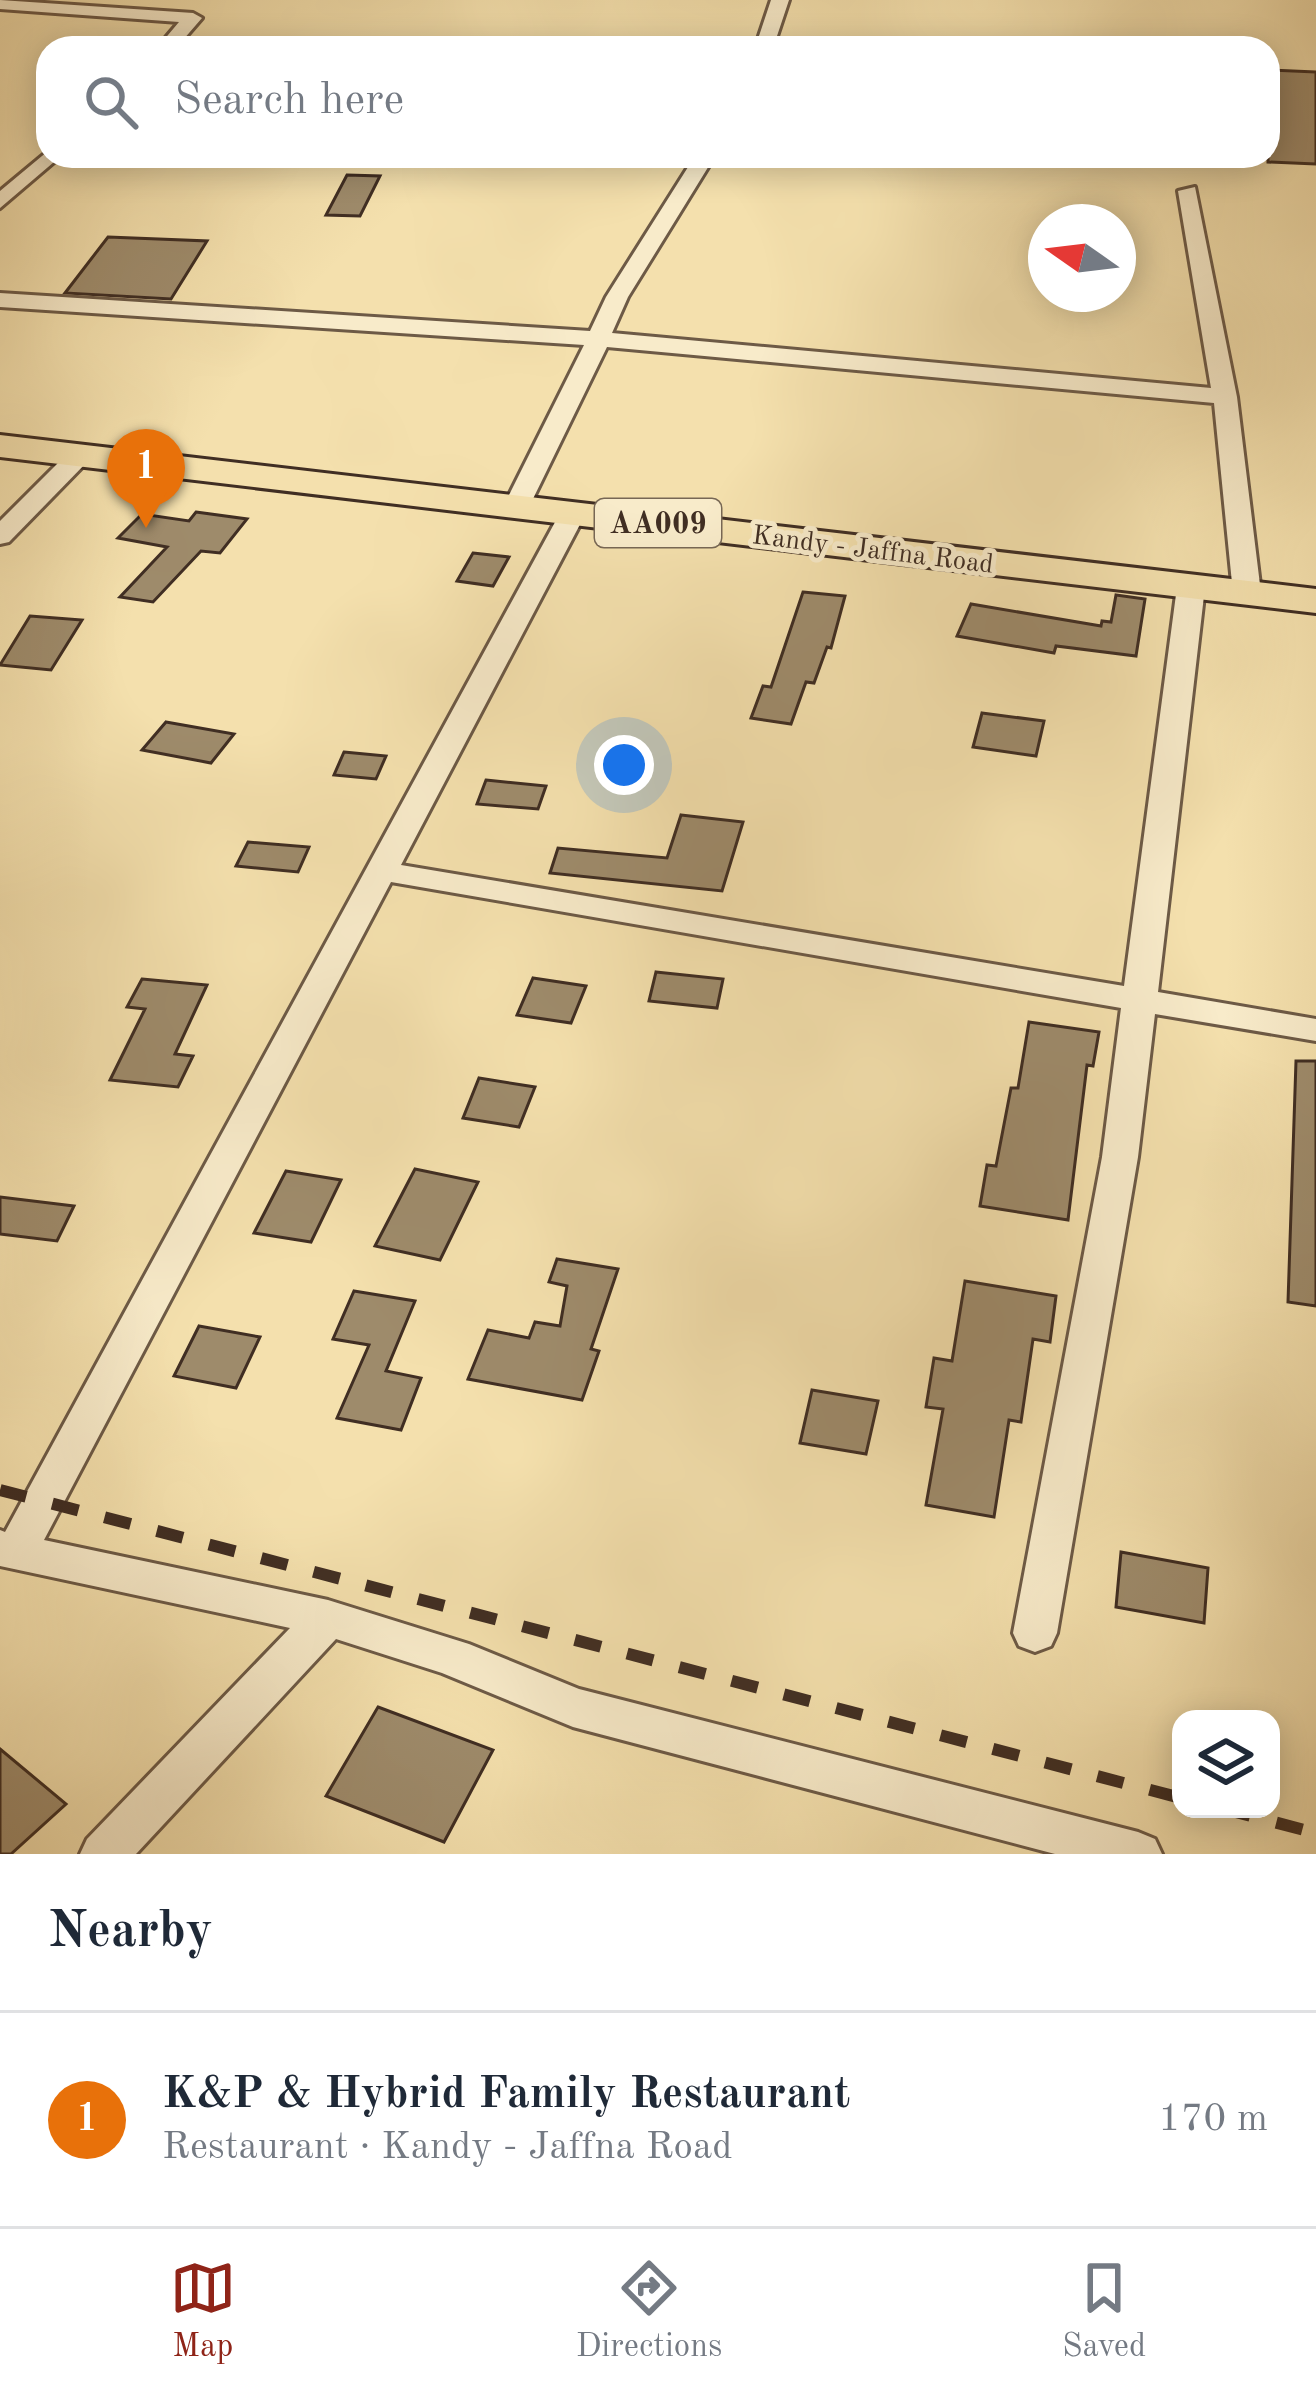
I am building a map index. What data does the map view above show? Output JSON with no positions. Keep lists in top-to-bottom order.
{
  "streets": {
    "highway": ["AA009", "Kandy - Jaffna Road"]
  },
  "north": "left",
  "page": {
    "search": "Search here",
    "pins": "1",
    "heading": "Nearby",
    "list": [
      {
        "mark": "1",
        "name": "K&P & Hybrid Family Restaurant",
        "note": "Restaurant · Kandy - Jaffna Road",
        "value": "170 m"
      }
    ],
    "nav": ["Map", "Directions", "Saved"]
  }
}
